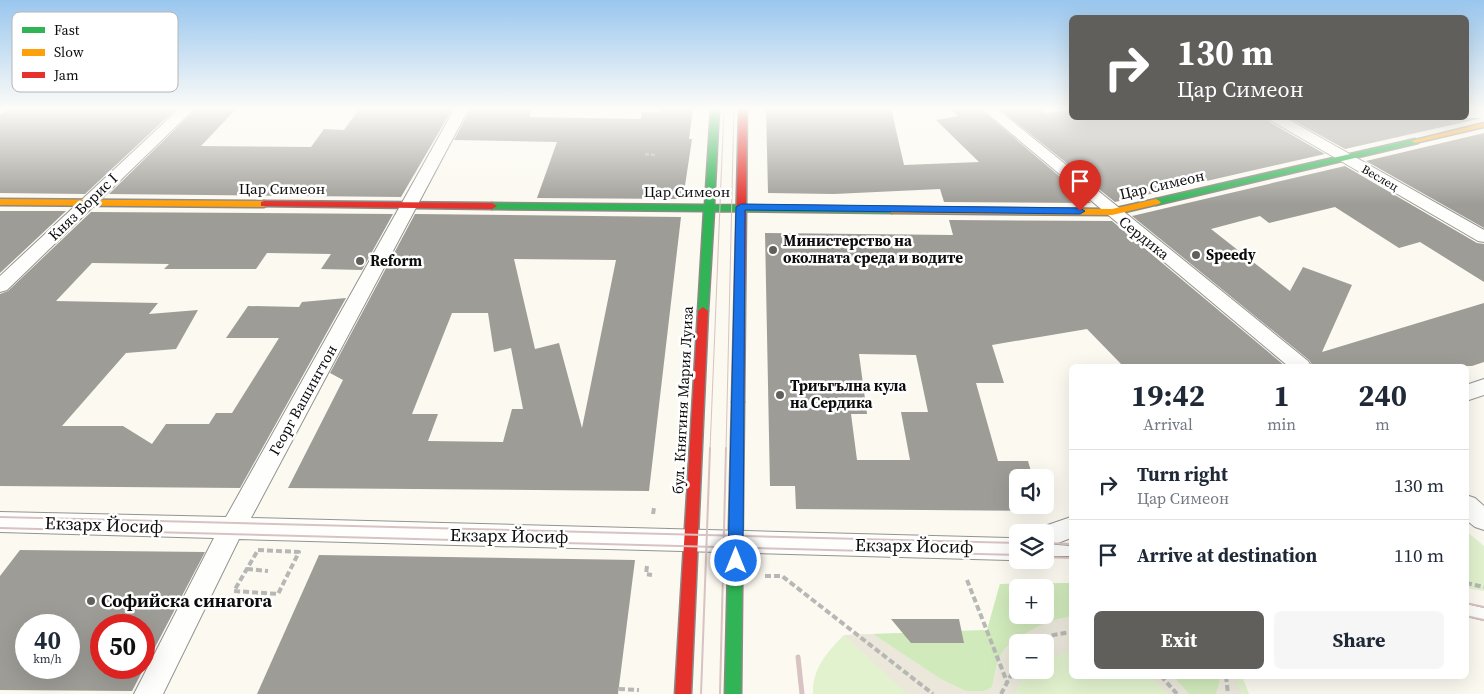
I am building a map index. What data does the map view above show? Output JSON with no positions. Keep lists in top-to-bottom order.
{
  "streets": {
    "street": [
      "Веслец",
      "Цар Симеон",
      "Княз Борис I",
      "Сердика",
      "Георг Вашингтон",
      "бул. Княгиня Мария Луиза",
      "Екзарх Йосиф"
    ]
  },
  "crossings": [
    ["Веслец", "Цар Симеон"],
    ["Цар Симеон", "Княз Борис I"],
    ["Цар Симеон", "Сердика"],
    ["Цар Симеон", "Георг Вашингтон"],
    ["Цар Симеон", "бул. Княгиня Мария Луиза"],
    ["Георг Вашингтон", "Екзарх Йосиф"],
    ["бул. Княгиня Мария Луиза", "Екзарх Йосиф"]
  ],
  "places": [
    "Министерство на околната среда и водите",
    "Speedy",
    "Reform",
    "Триъгълна кула на Сердика",
    "Софийска синагога"
  ],
  "legend": ["Fast", "Slow", "Jam"],
  "page": {
    "turn": ["130 m", "Цар Симеон"],
    "eta": [
      "19:42",
      "Arrival",
      "1",
      "min",
      "240",
      "m"
    ],
    "list": [
      {
        "name": "Turn right",
        "note": "Цар Симеон",
        "value": "130 m"
      },
      {
        "name": "Arrive at destination",
        "value": "110 m"
      }
    ],
    "map_buttons": ["+", "−"],
    "buttons": ["Exit", "Share"],
    "speed": "40 km/h",
    "limit": "50"
  }
}
